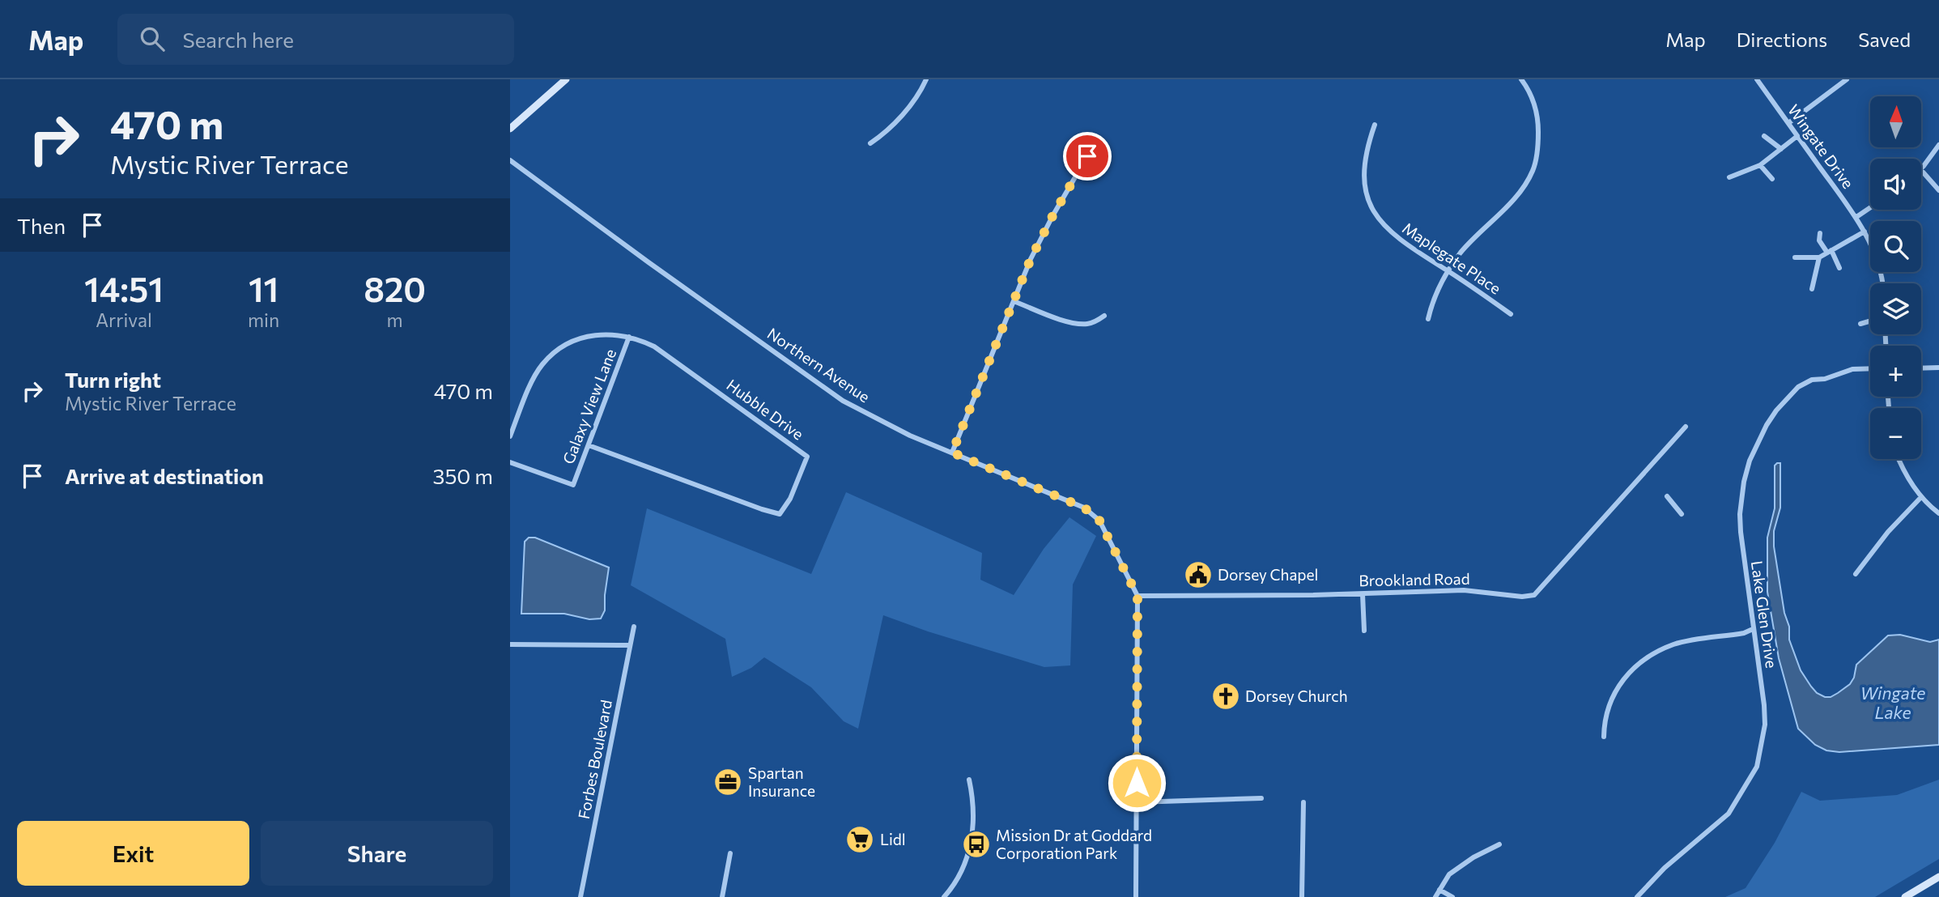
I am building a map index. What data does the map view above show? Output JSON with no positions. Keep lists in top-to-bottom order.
{
  "streets": {
    "street": [
      "Wingate Drive",
      "Maplegate Place",
      "Northern Avenue",
      "Galaxy View Lane",
      "Hubble Drive",
      "Brookland Road",
      "Lake Glen Drive",
      "Forbes Boulevard"
    ]
  },
  "crossings": [
    ["Northern Avenue", "Brookland Road"],
    ["Galaxy View Lane", "Hubble Drive"]
  ],
  "water": ["Wingate Lake"],
  "places": {
    "public building": ["Dorsey Chapel"],
    "church": ["Dorsey Church"],
    "office": ["Spartan Insurance"],
    "supermarket": ["Lidl"],
    "bus stop": ["Mission Dr at Goddard Corporation Park"]
  },
  "north": "top",
  "page": {
    "header": "Map",
    "search": "Search here",
    "nav": ["Map", "Directions", "Saved"],
    "turn": ["470 m", "Mystic River Terrace"],
    "map_buttons": ["+", "−"],
    "then": "Then",
    "eta": [
      "14:51",
      "Arrival",
      "11",
      "min",
      "820",
      "m"
    ],
    "list": [
      {
        "name": "Turn right",
        "note": "Mystic River Terrace",
        "value": "470 m"
      },
      {
        "name": "Arrive at destination",
        "value": "350 m"
      }
    ],
    "buttons": ["Exit", "Share"]
  }
}
